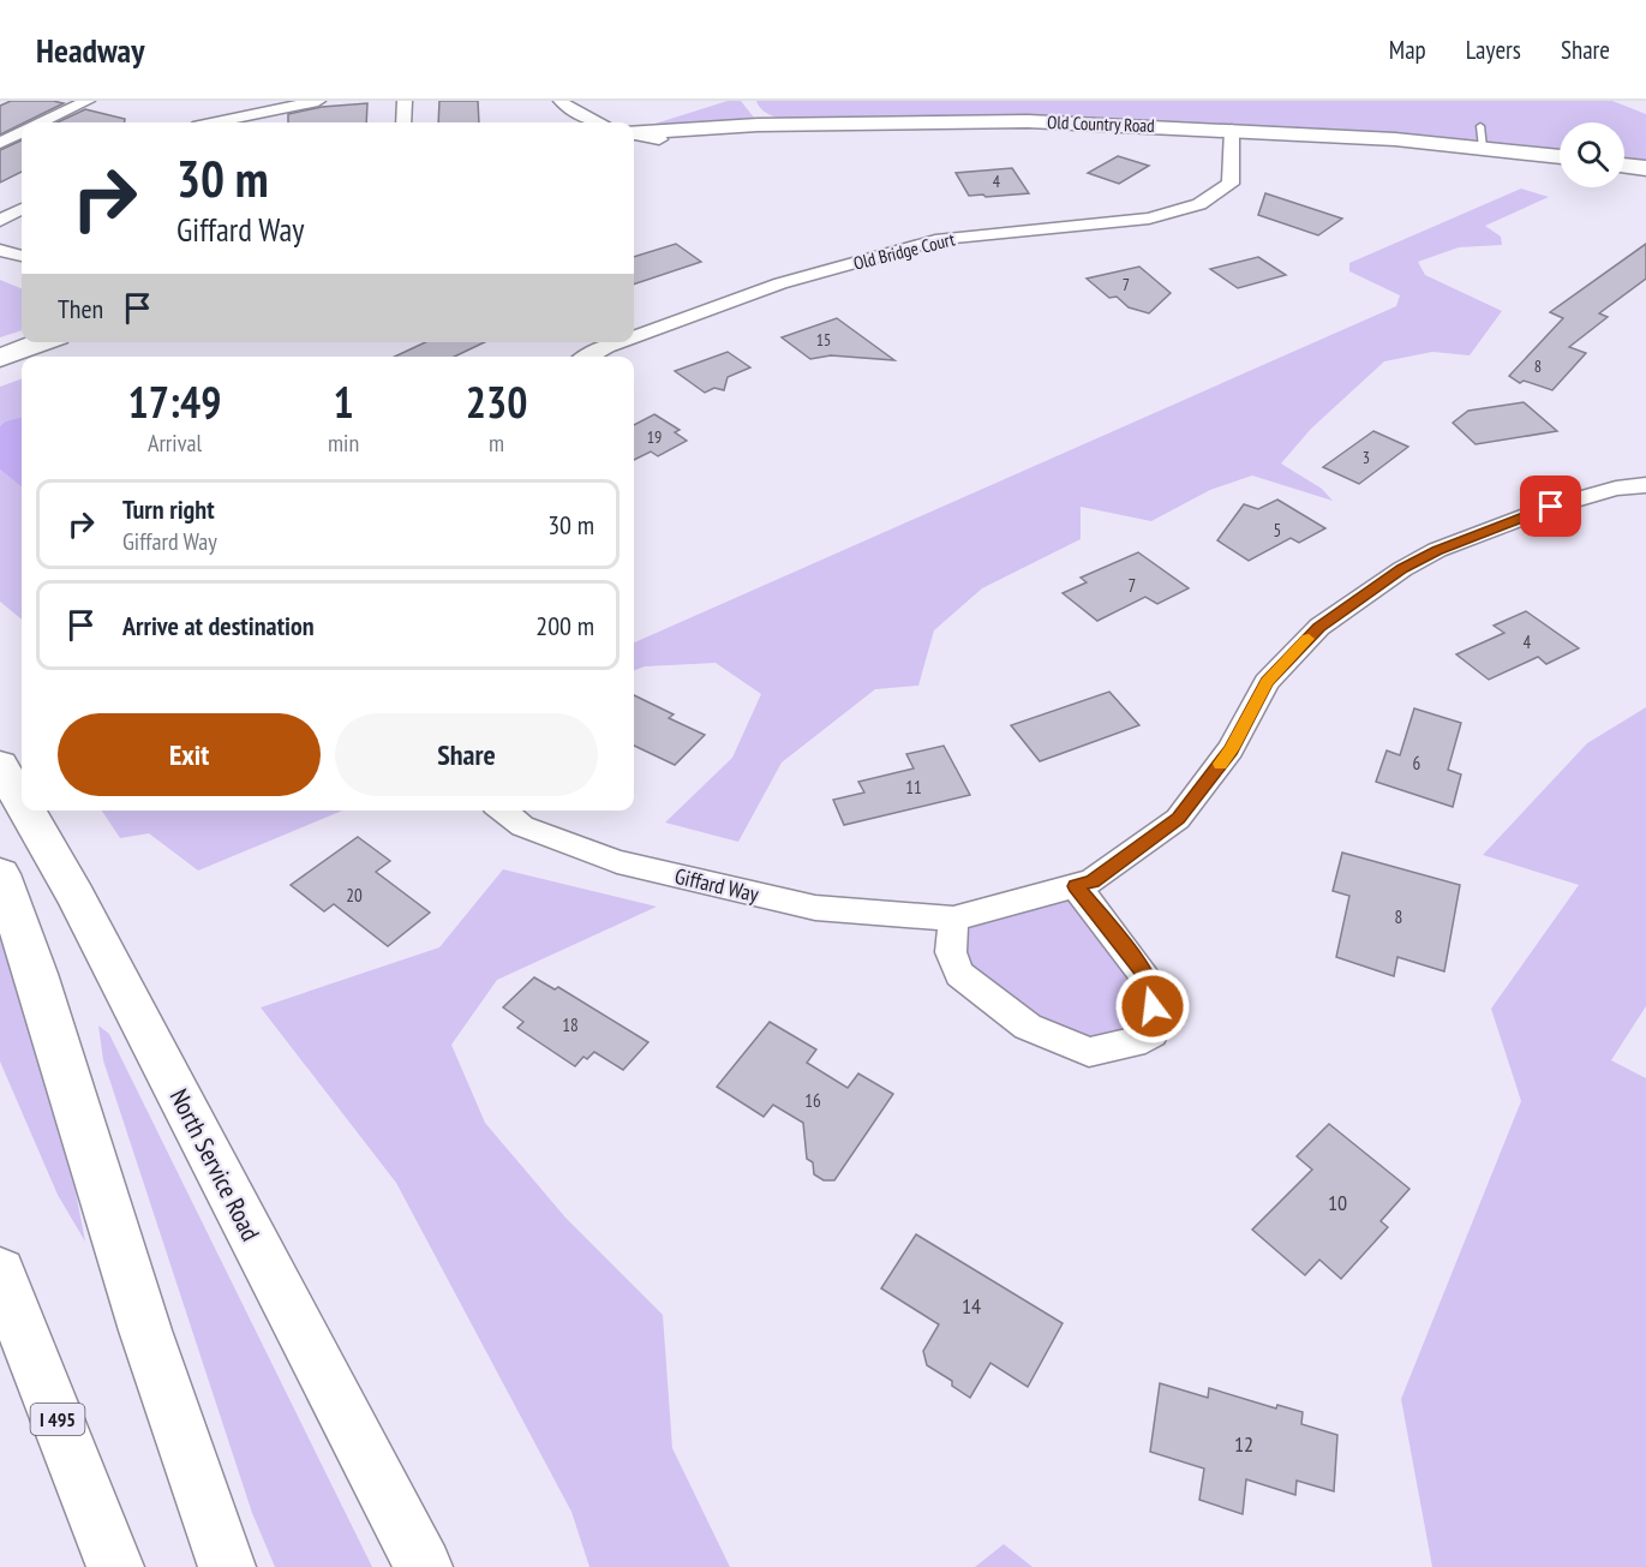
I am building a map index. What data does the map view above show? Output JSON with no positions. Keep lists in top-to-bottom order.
{
  "streets": {
    "main road": ["Old Country Road", "North Service Road", "I 495"],
    "street": ["Old Bridge Court", "Giffard Way"]
  },
  "crossings": [
    ["Old Country Road", "Old Bridge Court"]
  ],
  "house_numbers": [
    "4",
    "7",
    "15",
    "8",
    "19",
    "3",
    "5",
    "7",
    "4",
    "6",
    "11",
    "20",
    "8",
    "18",
    "16",
    "10",
    "14",
    "12"
  ],
  "page": {
    "header": "Headway",
    "nav": ["Map", "Layers", "Share"],
    "turn": ["30 m", "Giffard Way"],
    "then": "Then",
    "eta": [
      "17:49",
      "Arrival",
      "1",
      "min",
      "230",
      "m"
    ],
    "list": [
      {
        "name": "Turn right",
        "note": "Giffard Way",
        "value": "30 m"
      },
      {
        "name": "Arrive at destination",
        "value": "200 m"
      }
    ],
    "buttons": ["Exit", "Share"]
  }
}
